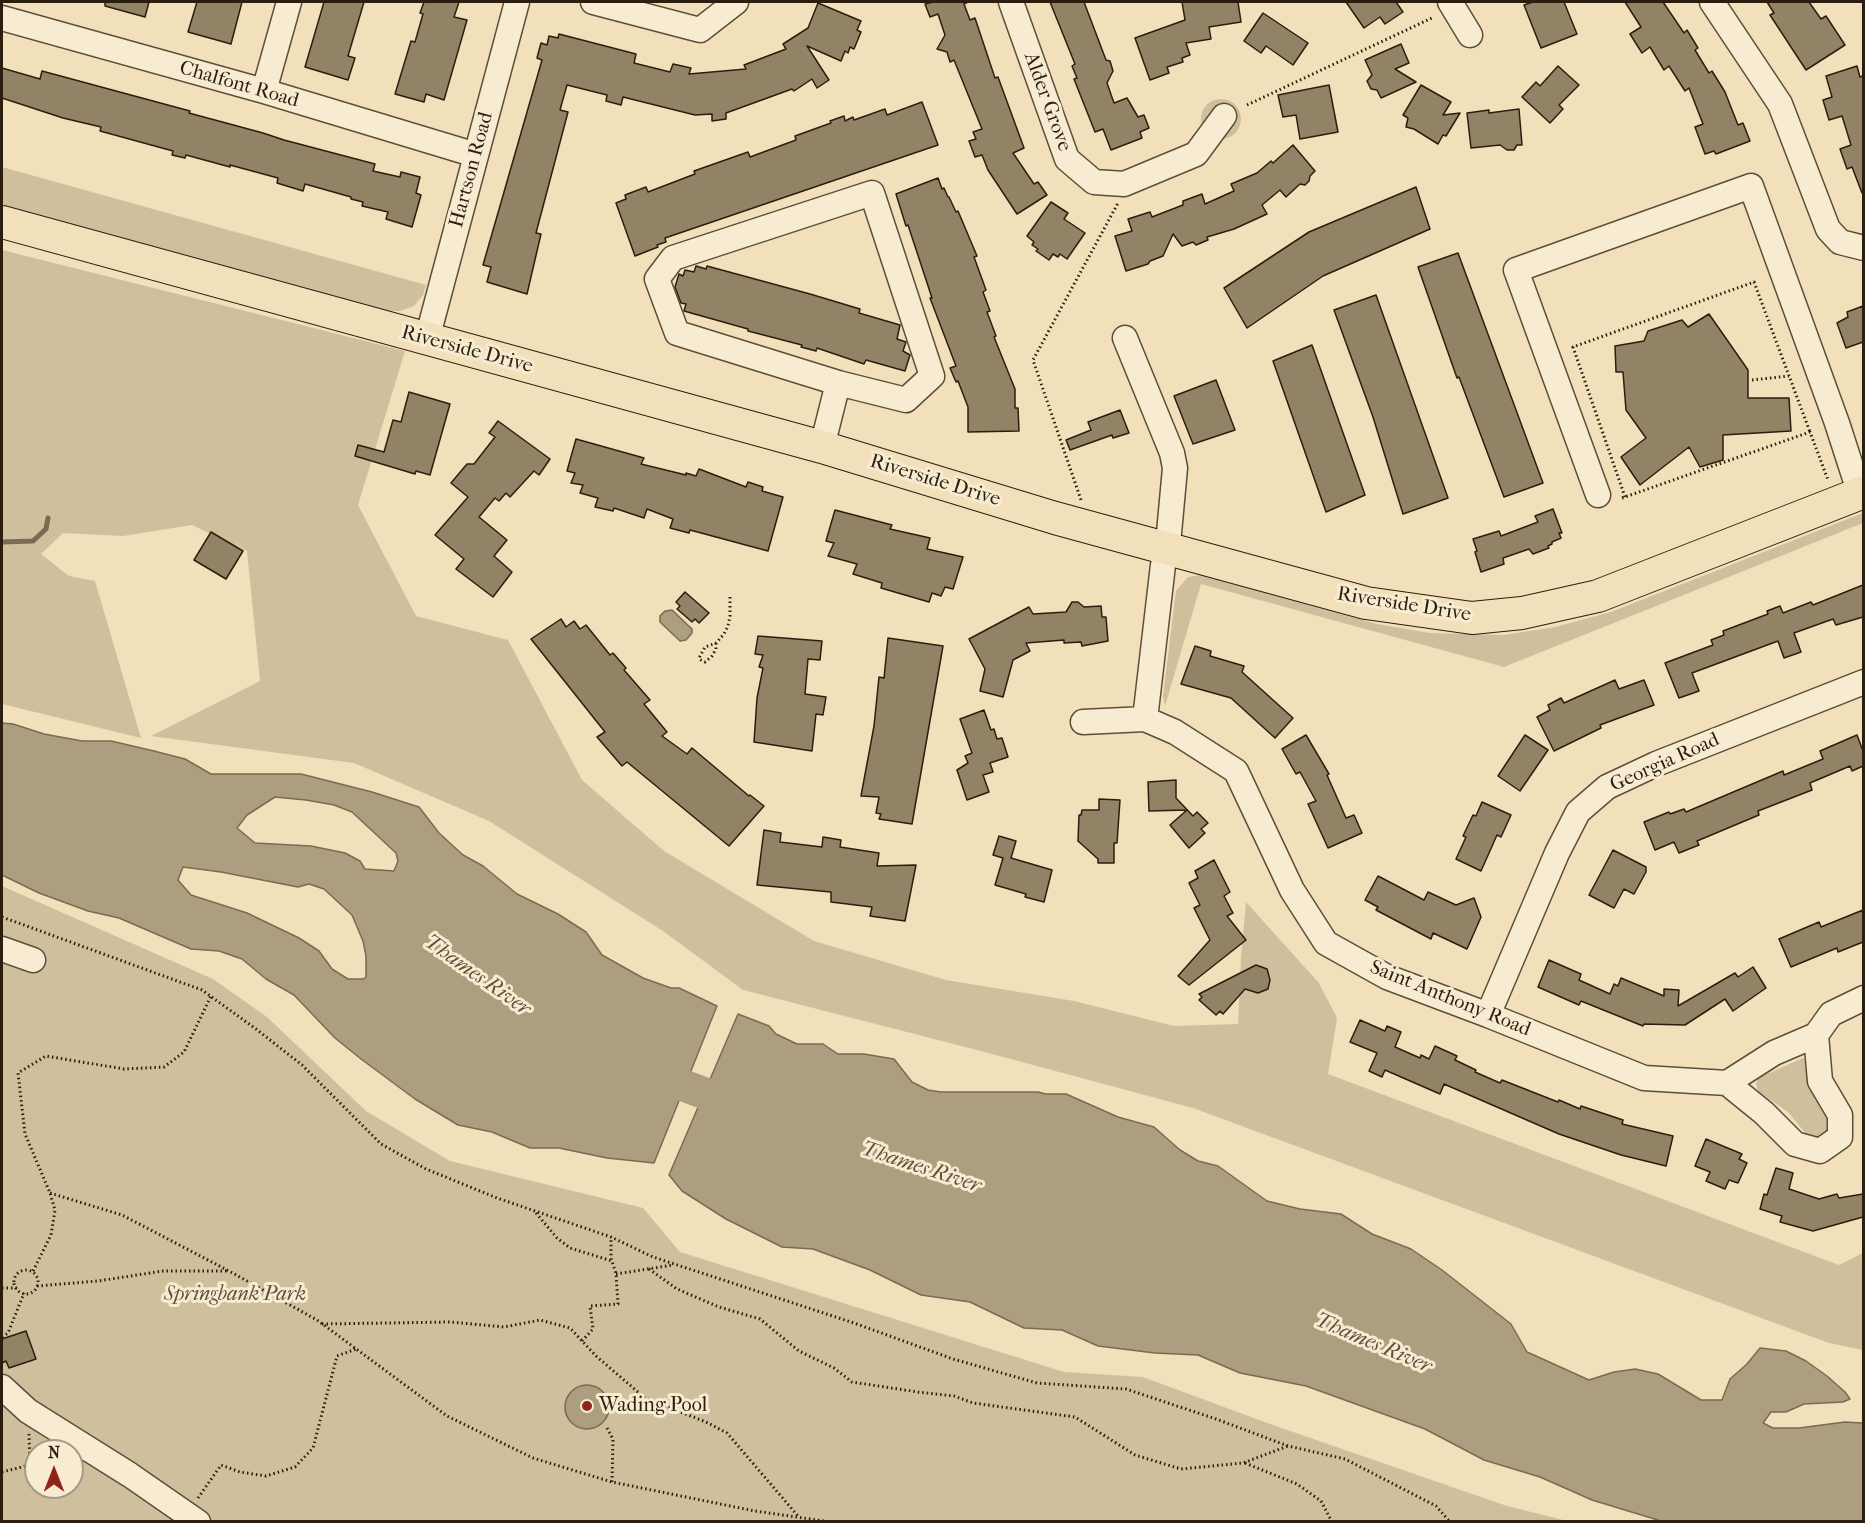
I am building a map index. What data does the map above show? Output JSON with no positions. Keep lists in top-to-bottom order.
{
  "streets": {
    "main road": ["Riverside Drive"],
    "street": [
      "Chalfont Road",
      "Alder Grove",
      "Hartson Road",
      "Georgia Road",
      "Saint Anthony Road"
    ]
  },
  "crossings": [
    ["Chalfont Road", "Hartson Road"],
    ["Hartson Road", "Riverside Drive"],
    ["Georgia Road", "Saint Anthony Road"]
  ],
  "water": ["Thames River"],
  "parks": ["Springbank Park"],
  "places": ["Wading Pool"],
  "north": "top"
}
